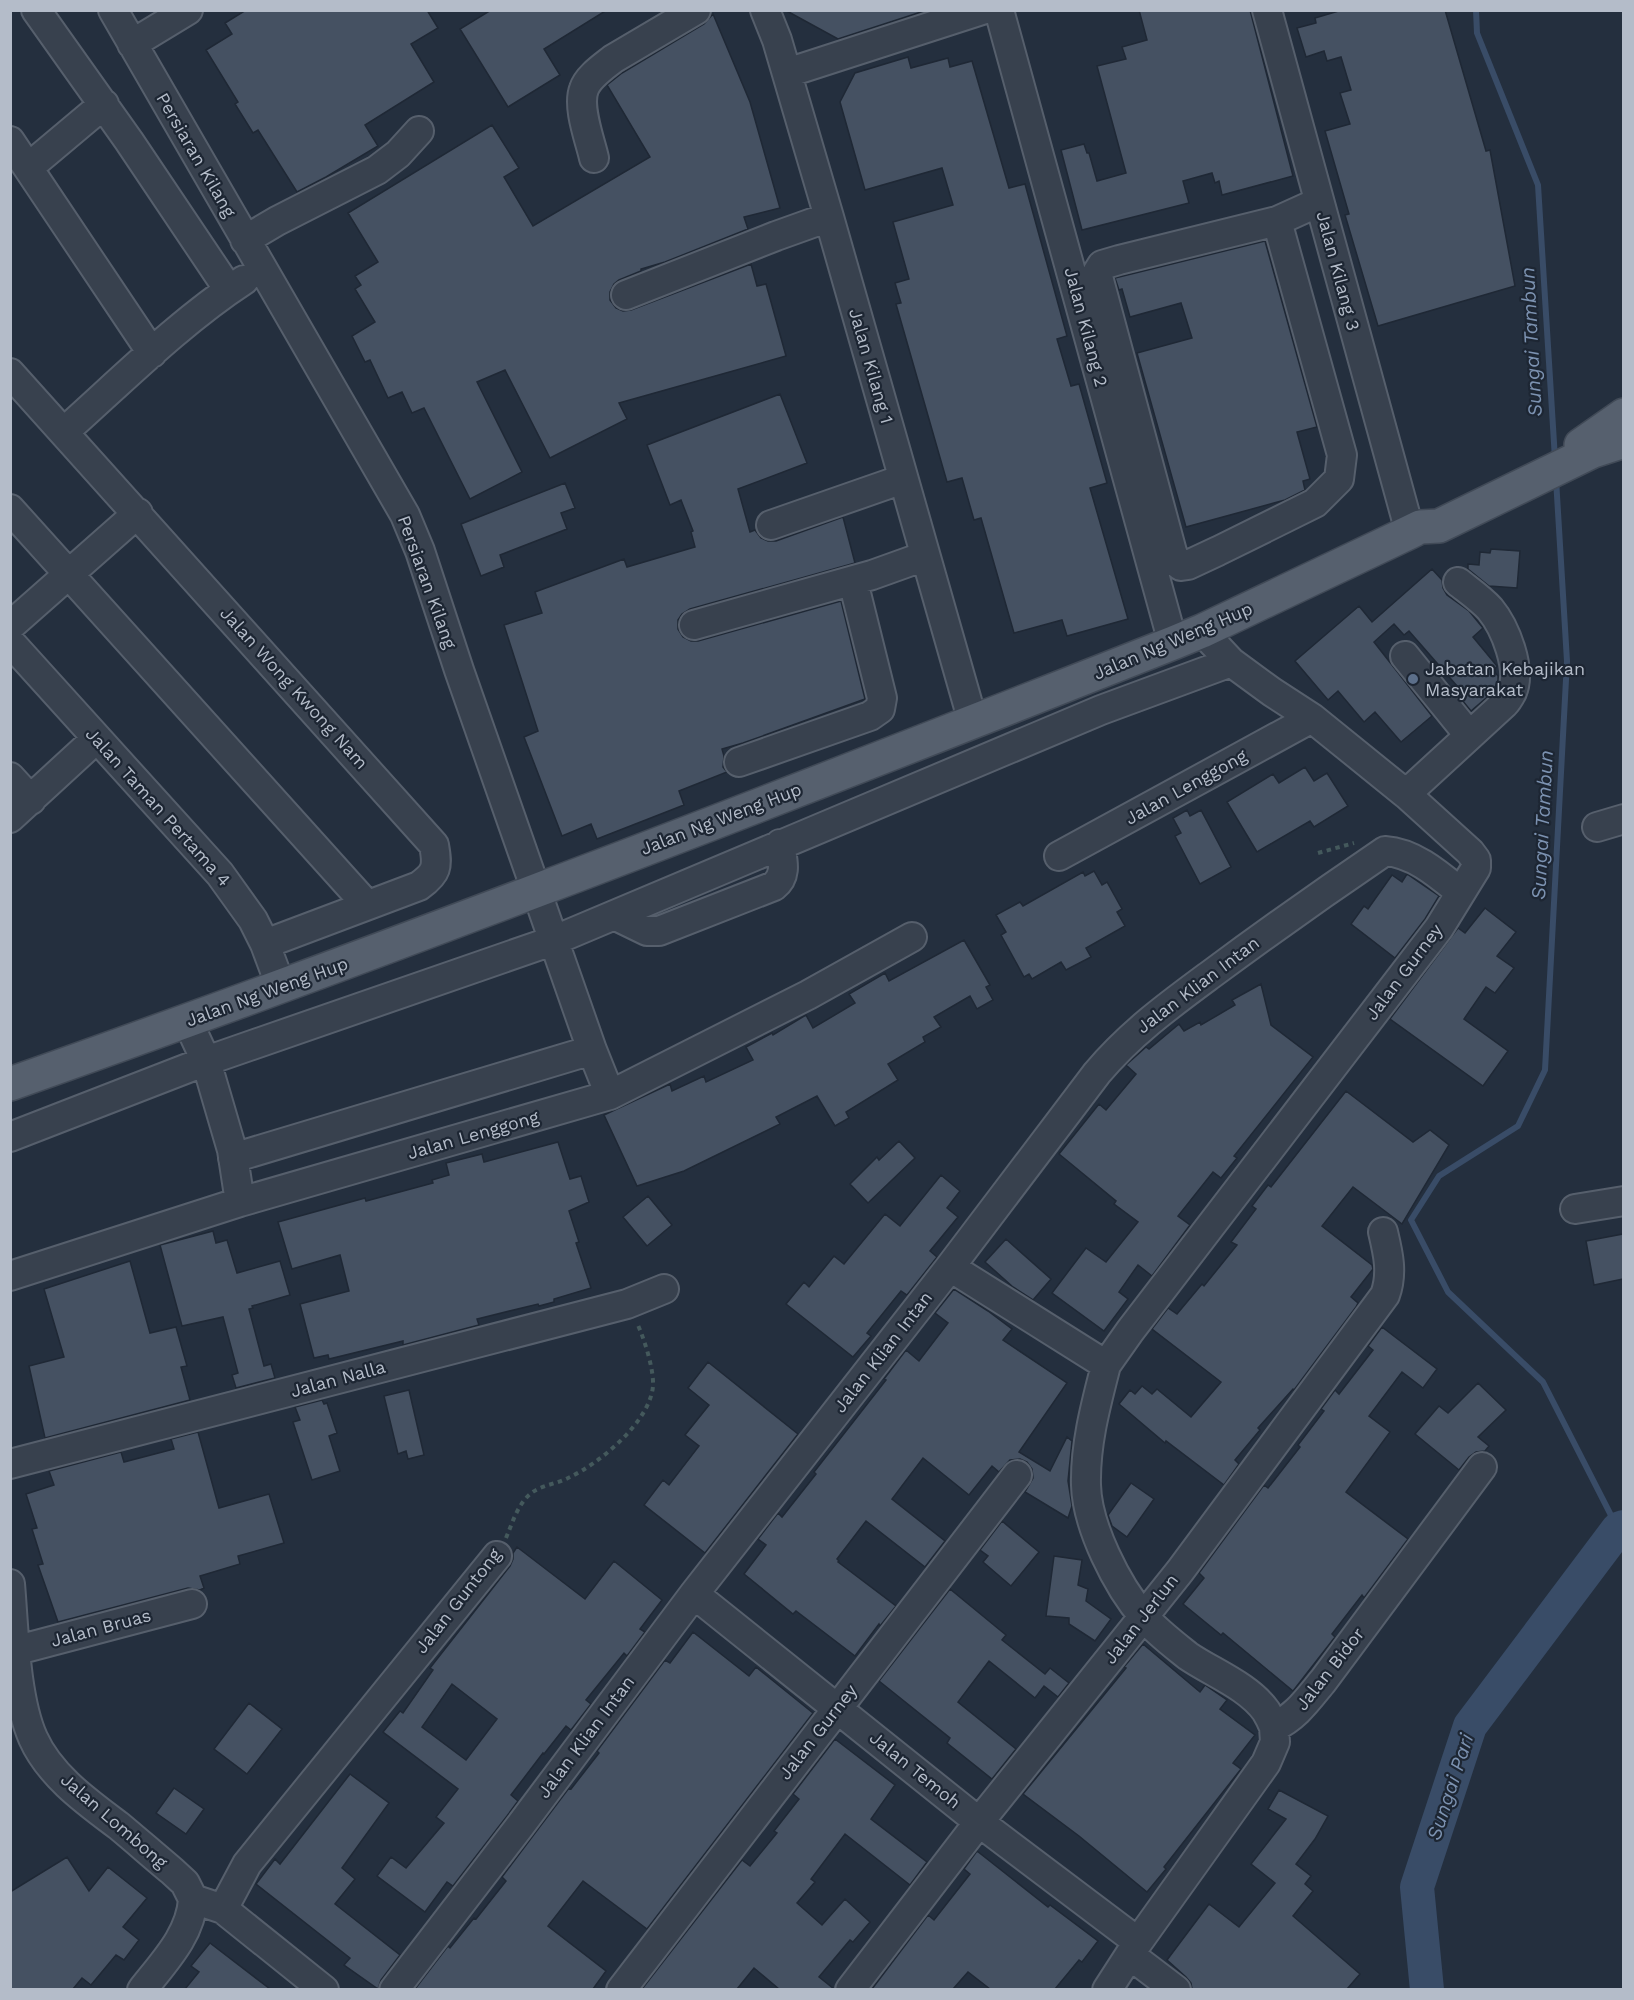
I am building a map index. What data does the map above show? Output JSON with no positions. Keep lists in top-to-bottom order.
{
  "streets": {
    "main road": ["Jalan Ng Weng Hup"],
    "street": [
      "Persiaran Kilang",
      "Jalan Kilang 3",
      "Jalan Kilang 2",
      "Jalan Kilang 1",
      "Jalan Wong Kwong Nam",
      "Jalan Lenggong",
      "Jalan Taman Pertama 4",
      "Jalan Gurney",
      "Jalan Klian Intan",
      "Jalan Nalla",
      "Jalan Guntong",
      "Jalan Jerlun",
      "Jalan Bruas",
      "Jalan Bidor",
      "Jalan Temoh",
      "Jalan Lombong"
    ]
  },
  "crossings": [
    ["Persiaran Kilang", "Jalan Ng Weng Hup"],
    ["Persiaran Kilang", "Jalan Lenggong"],
    ["Jalan Kilang 3", "Jalan Ng Weng Hup"],
    ["Jalan Kilang 2", "Jalan Ng Weng Hup"],
    ["Jalan Kilang 2", "Jalan Gurney"],
    ["Jalan Kilang 1", "Jalan Ng Weng Hup"],
    ["Jalan Ng Weng Hup", "Jalan Taman Pertama 4"],
    ["Jalan Ng Weng Hup", "Jalan Gurney"],
    ["Jalan Wong Kwong Nam", "Jalan Taman Pertama 4"],
    ["Jalan Lenggong", "Jalan Gurney"],
    ["Jalan Gurney", "Jalan Klian Intan"],
    ["Jalan Gurney", "Jalan Temoh"],
    ["Jalan Klian Intan", "Jalan Temoh"],
    ["Jalan Nalla", "Jalan Guntong"],
    ["Jalan Jerlun", "Jalan Temoh"],
    ["Jalan Bruas", "Jalan Lombong"]
  ],
  "water": ["Sungai Tambun", "Sungai Pari"],
  "places": ["Jabatan Kebajikan Masyarakat"]
}
